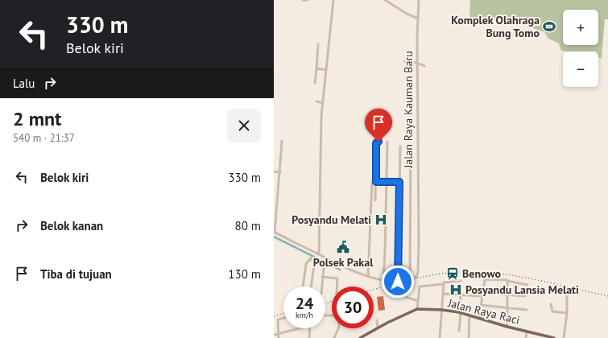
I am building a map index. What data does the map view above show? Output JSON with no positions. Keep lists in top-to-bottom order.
{
  "streets": {
    "main road": ["Jalan Raya Raci"],
    "street": ["Jalan Raya Kauman Baru"]
  },
  "places": {
    "sports": ["Komplek Olahraga Bung Tomo"],
    "hospital": ["Posyandu Melati", "Posyandu Lansia Melati"],
    "public building": ["Polsek Pakal"],
    "station": ["Benowo"]
  },
  "page": {
    "turn": ["330 m", "Belok kiri"],
    "map_buttons": ["+", "−"],
    "then": "Lalu",
    "heading": ["2 mnt", "540 m · 21:37"],
    "list": [
      {
        "name": "Belok kiri",
        "value": "330 m"
      },
      {
        "name": "Belok kanan",
        "value": "80 m"
      },
      {
        "name": "Tiba di tujuan",
        "value": "130 m"
      }
    ],
    "speed": "24 km/h",
    "limit": "30"
  }
}
